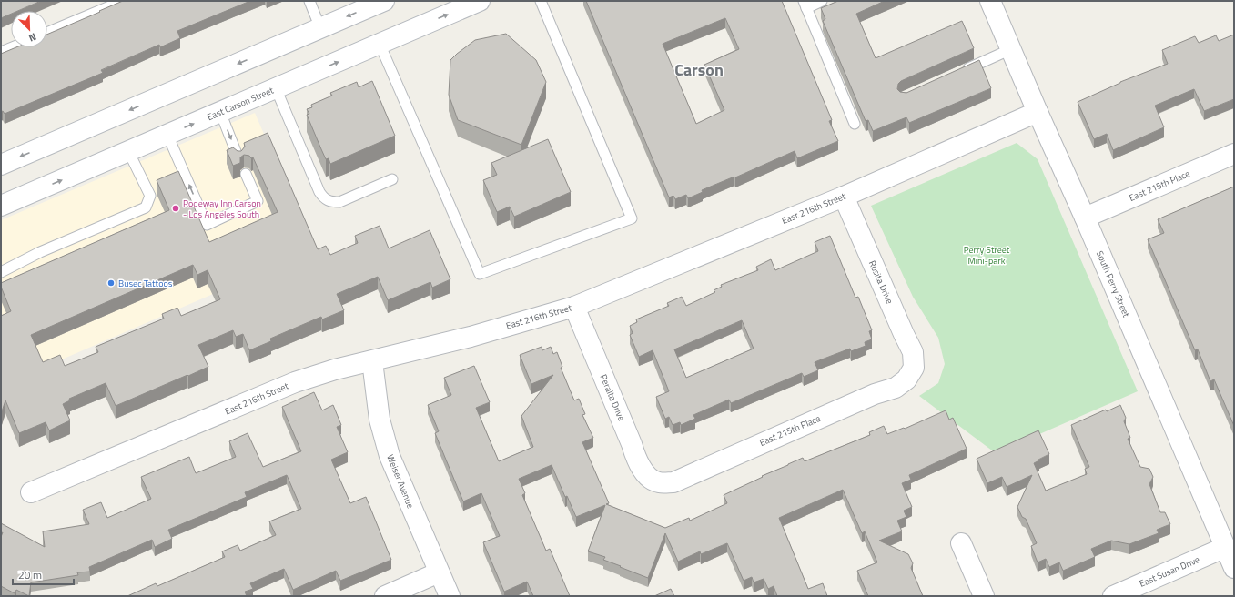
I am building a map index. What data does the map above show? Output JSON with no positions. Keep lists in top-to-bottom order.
{
  "streets": {
    "street": [
      "East Carson Street",
      "East 215th Place",
      "East 216th Street",
      "Rosita Drive",
      "South Perry Street",
      "Peralta Drive",
      "Weiser Avenue",
      "East Susan Drive"
    ]
  },
  "crossings": [
    ["East 215th Place", "Rosita Drive"],
    ["East 215th Place", "South Perry Street"],
    ["East 215th Place", "Peralta Drive"],
    ["East 216th Street", "Rosita Drive"],
    ["East 216th Street", "South Perry Street"],
    ["East 216th Street", "Peralta Drive"],
    ["East 216th Street", "Weiser Avenue"],
    ["South Perry Street", "East Susan Drive"]
  ],
  "districts": ["Carson"],
  "parks": ["Perry Street Mini-park"],
  "places": ["Rodeway Inn Carson - Los Angeles South", "Busec Tattoos"],
  "scale_bar": "20 m",
  "north": "bottom right"
}
